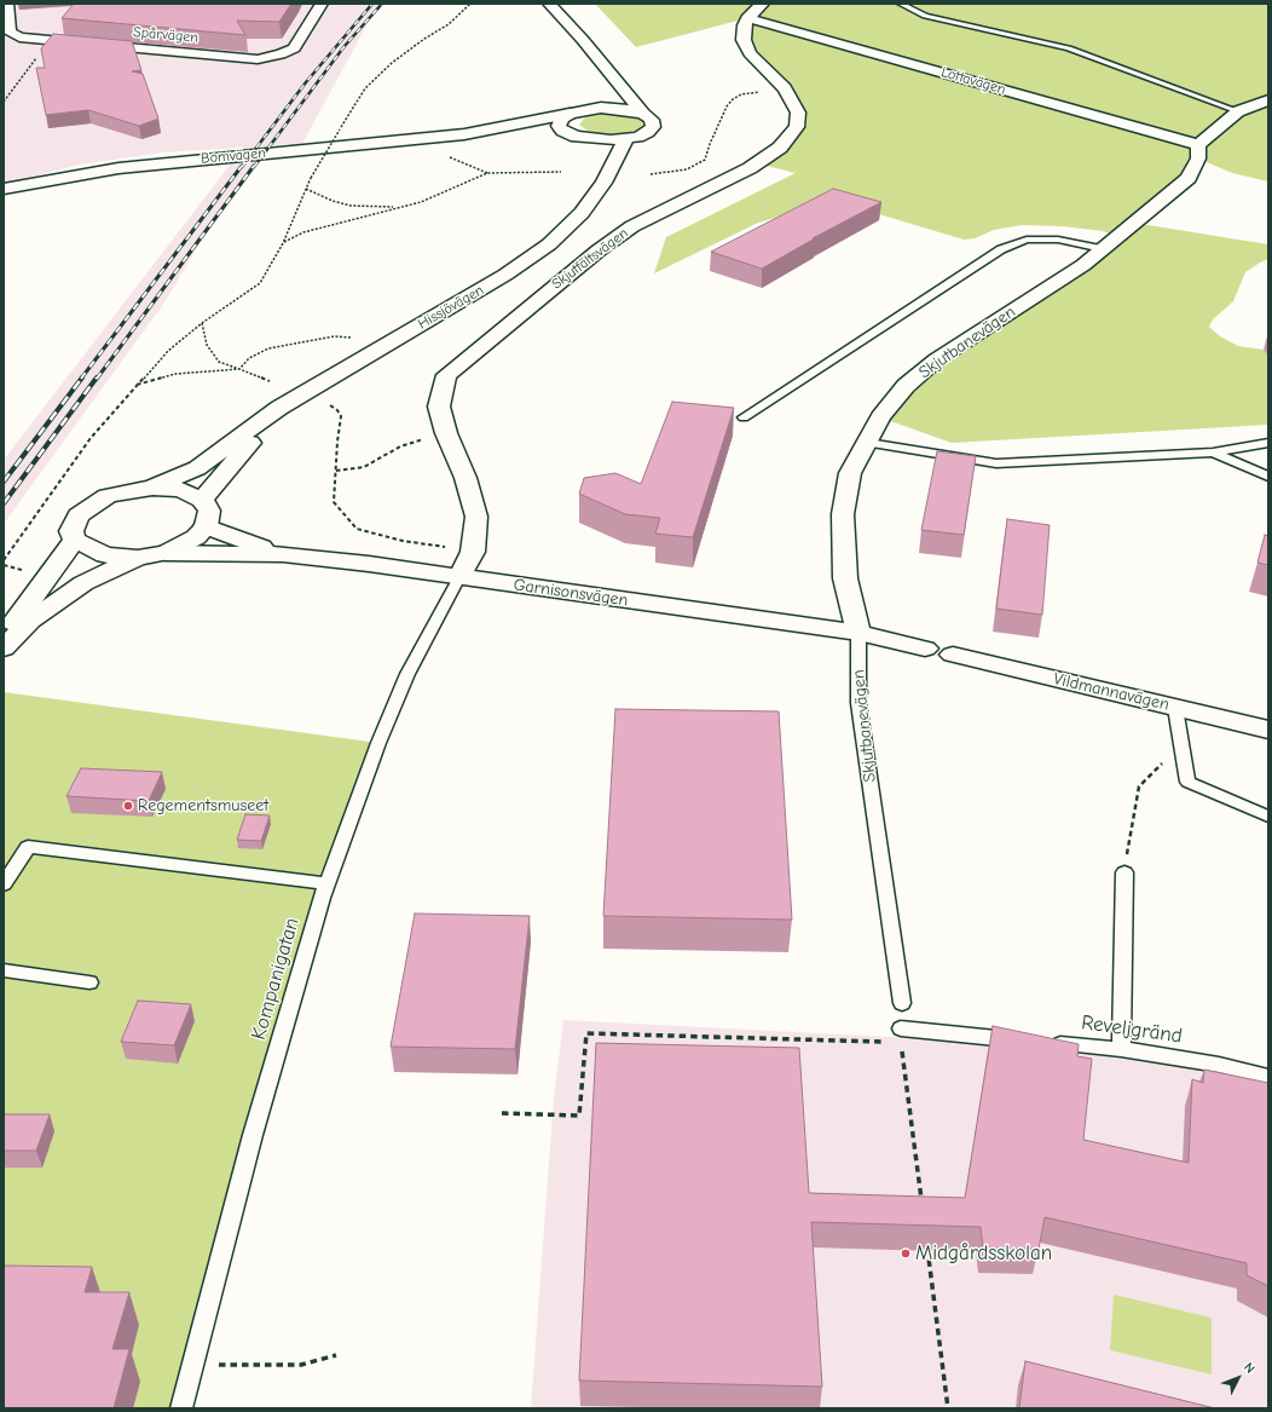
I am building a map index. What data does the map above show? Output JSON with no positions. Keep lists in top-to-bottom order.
{
  "streets": {
    "street": [
      "Spårvägen",
      "Lottavägen",
      "Bomvägen",
      "Skjutfältsvägen",
      "Hissjövägen",
      "Skjutbanevägen",
      "Garnisonsvägen",
      "Vildmannavägen"
    ],
    "lane": ["Kompanigatan", "Reveljgränd"]
  },
  "crossings": [
    ["Lottavägen", "Skjutfältsvägen"],
    ["Lottavägen", "Skjutbanevägen"],
    ["Bomvägen", "Hissjövägen"],
    ["Skjutfältsvägen", "Garnisonsvägen"],
    ["Skjutfältsvägen", "Kompanigatan"],
    ["Skjutbanevägen", "Garnisonsvägen"],
    ["Garnisonsvägen", "Kompanigatan"]
  ],
  "places": ["Regementsmuseet", "Midgårdsskolan"],
  "north": "top right"
}
